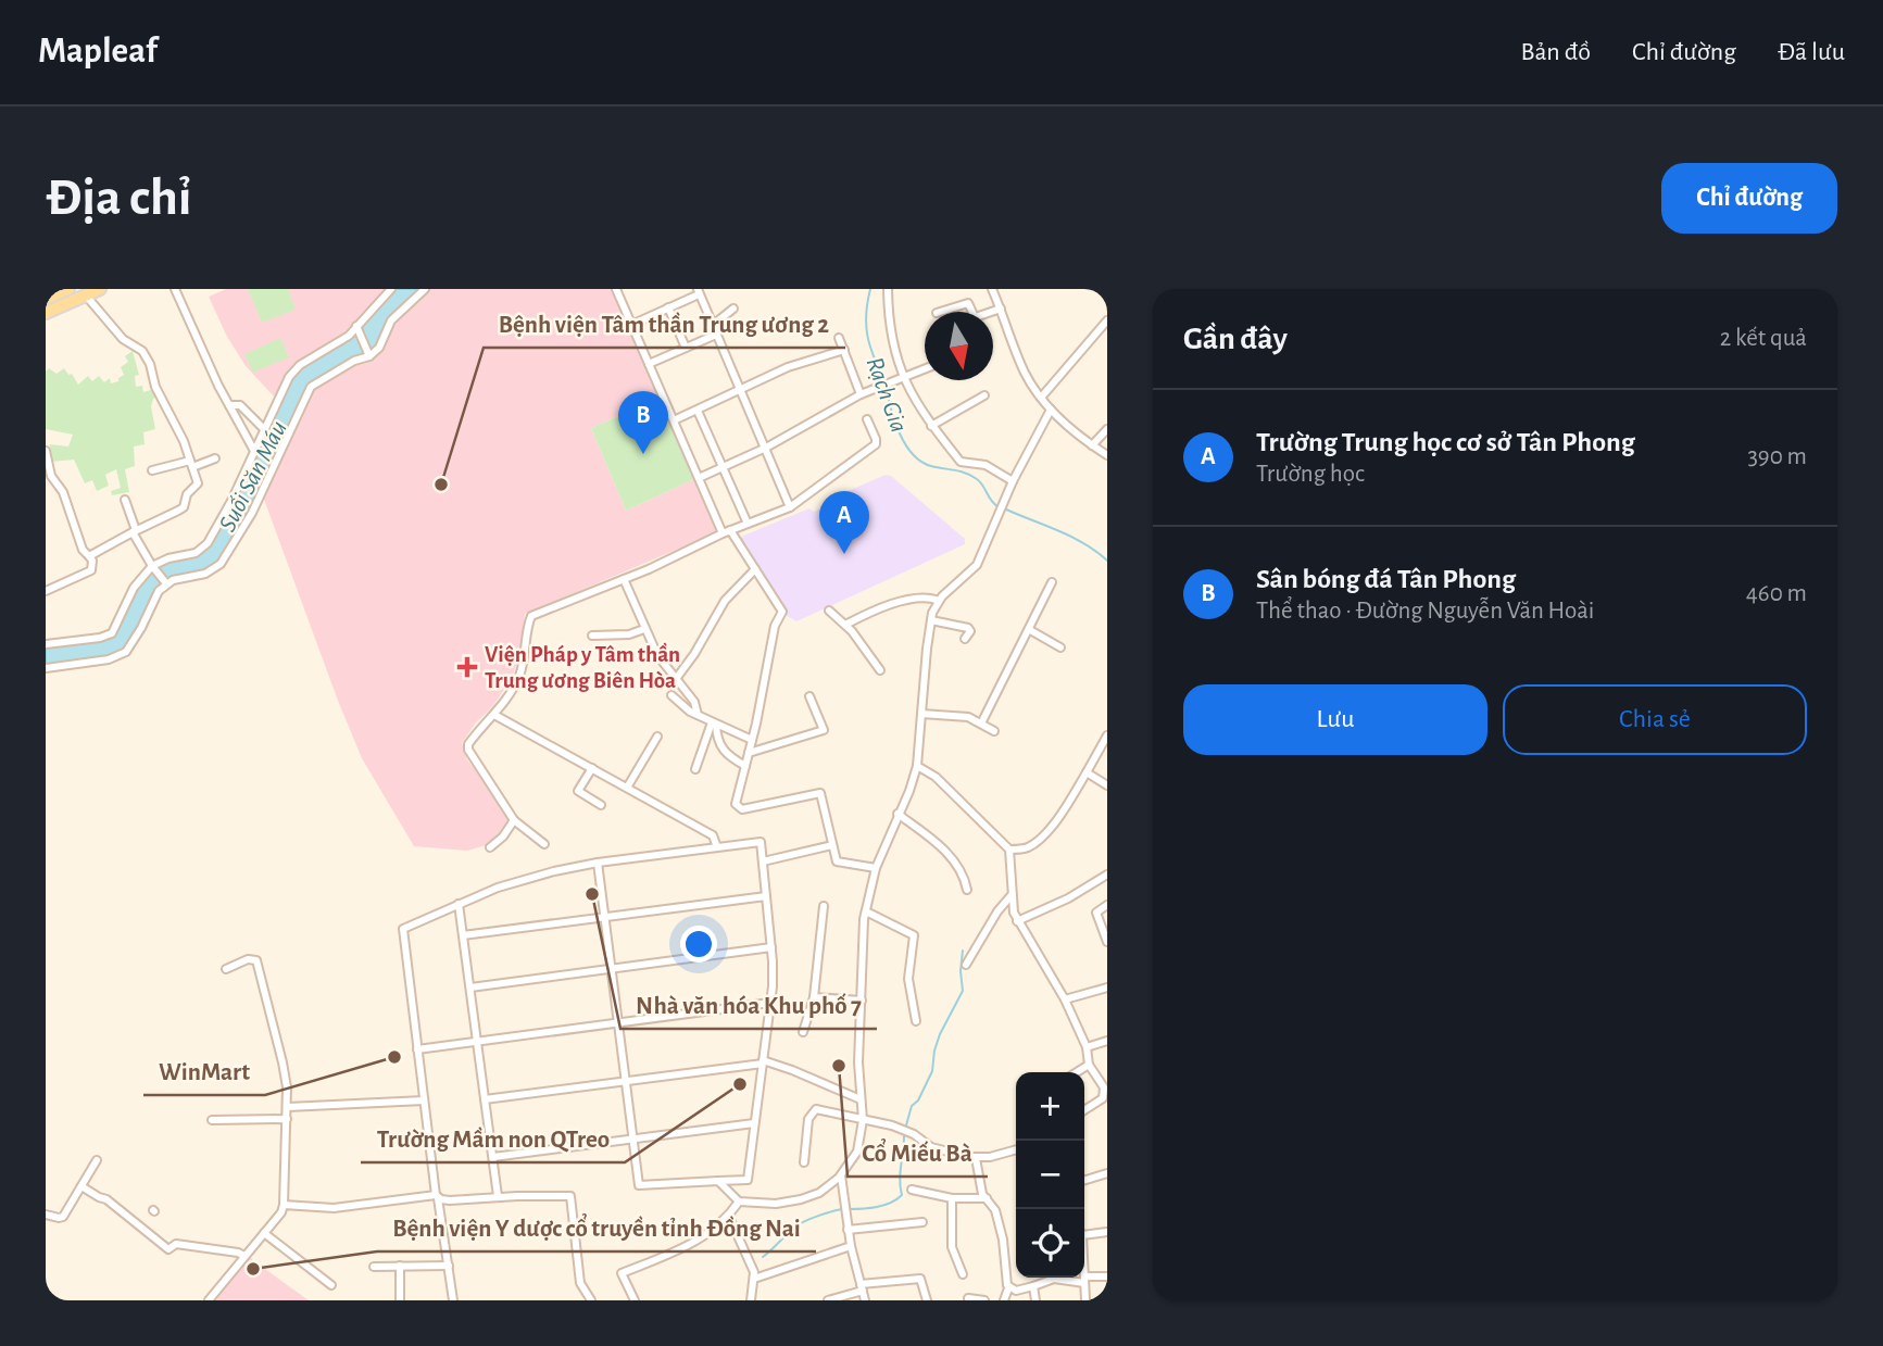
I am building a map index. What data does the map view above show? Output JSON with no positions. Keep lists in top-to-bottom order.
{
  "water": ["Rạch Gia", "Suối Săn Máu"],
  "places": {
    "other": [
      "Bệnh viện Tâm thần Trung ương 2",
      "Nhà văn hóa Khu phố 7",
      "WinMart",
      "Cổ Miếu Bà",
      "Trường Mầm non QTreo",
      "Bệnh viện Y dược cổ truyền tỉnh Đồng Nai"
    ],
    "health": ["Viện Pháp y Tâm thần Trung ương Biên Hòa"]
  },
  "north": "bottom",
  "page": {
    "header": "Mapleaf",
    "nav": ["Bản đồ", "Chỉ đường", "Đã lưu"],
    "buttons": [
      "Chỉ đường",
      ["Lưu", "Chia sẻ"]
    ],
    "title": "Địa chỉ",
    "heading": ["Gần đây", "2 kết quả"],
    "list": [
      {
        "mark": "A",
        "name": "Trường Trung học cơ sở Tân Phong",
        "note": "Trường học",
        "value": "390 m"
      },
      {
        "mark": "B",
        "name": "Sân bóng đá Tân Phong",
        "note": "Thể thao · Đường Nguyễn Văn Hoài",
        "value": "460 m"
      }
    ],
    "pins": ["B", "A"],
    "map_buttons": ["+", "−"]
  }
}
